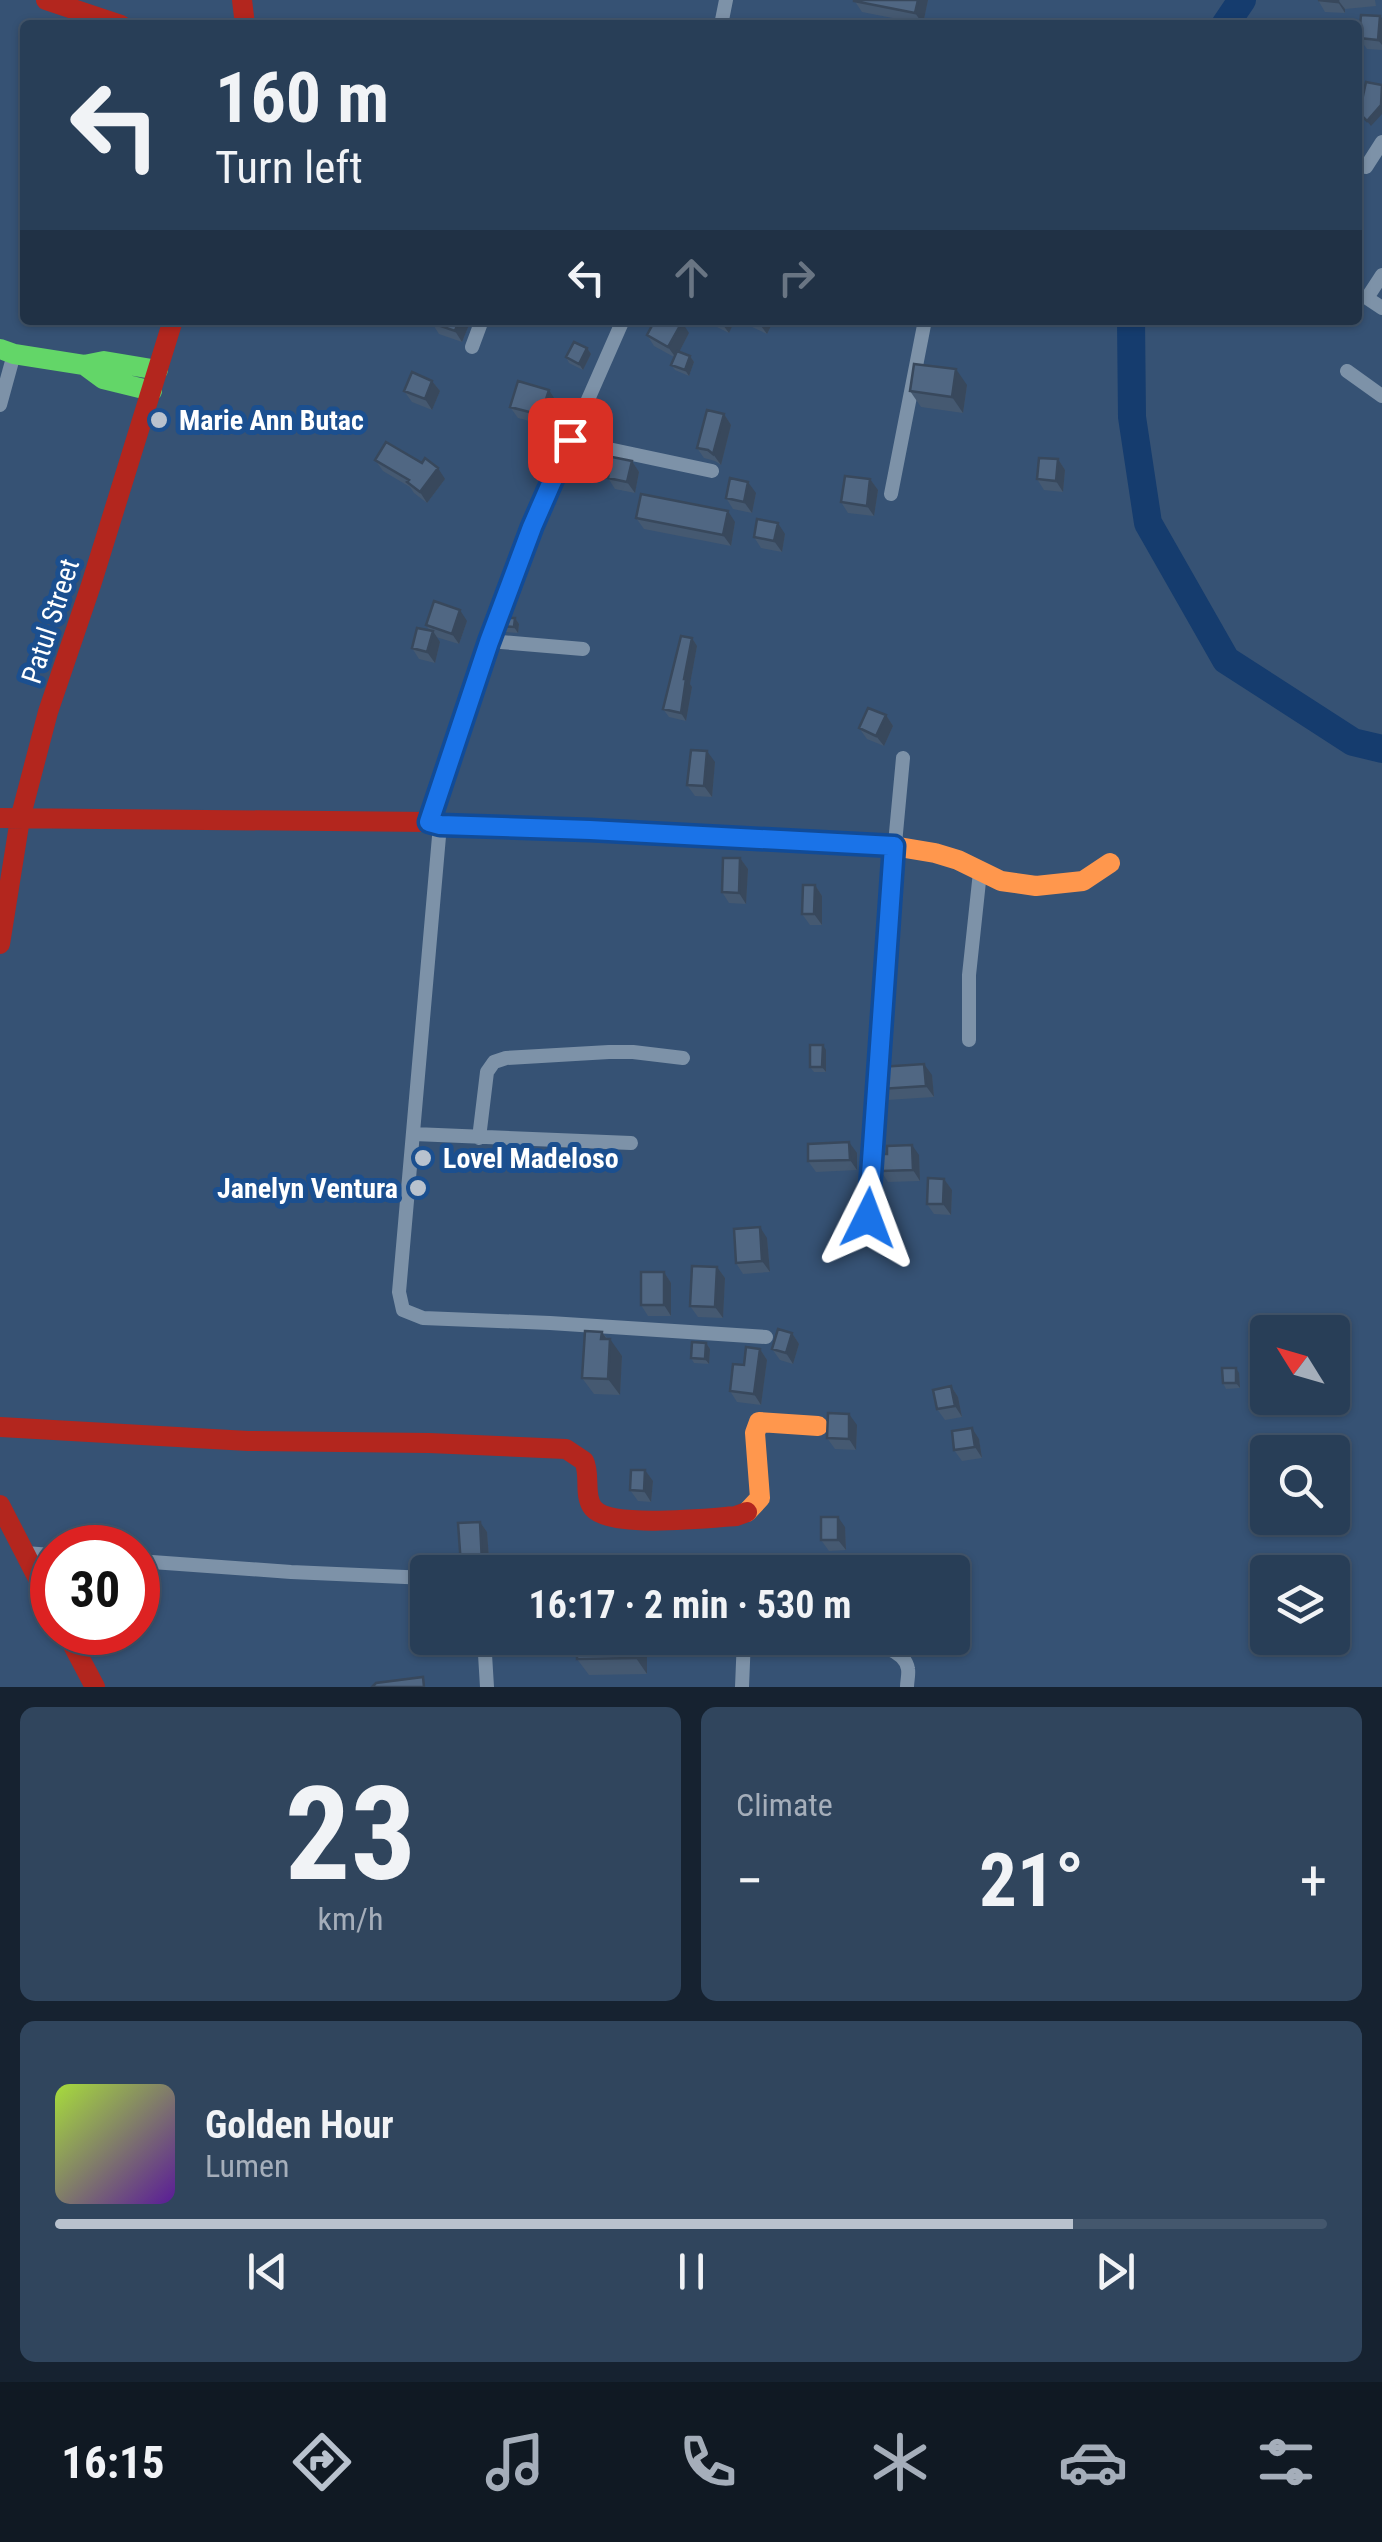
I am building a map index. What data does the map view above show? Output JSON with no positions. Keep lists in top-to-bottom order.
{
  "streets": {
    "street": ["Patul Street"]
  },
  "places": ["Marie Ann Butac", "Lovel Madeloso", "Janelyn Ventura"],
  "north": "top left",
  "page": {
    "turn": ["160 m", "Turn left"],
    "limit": "30",
    "trip": "16:17 · 2 min · 530 m",
    "tile": [
      ["23", "km/h"],
      "Climate"
    ],
    "heat": ["−", "21°", "+"],
    "song": ["Golden Hour", "Lumen"],
    "tabs": "16:15"
  }
}
